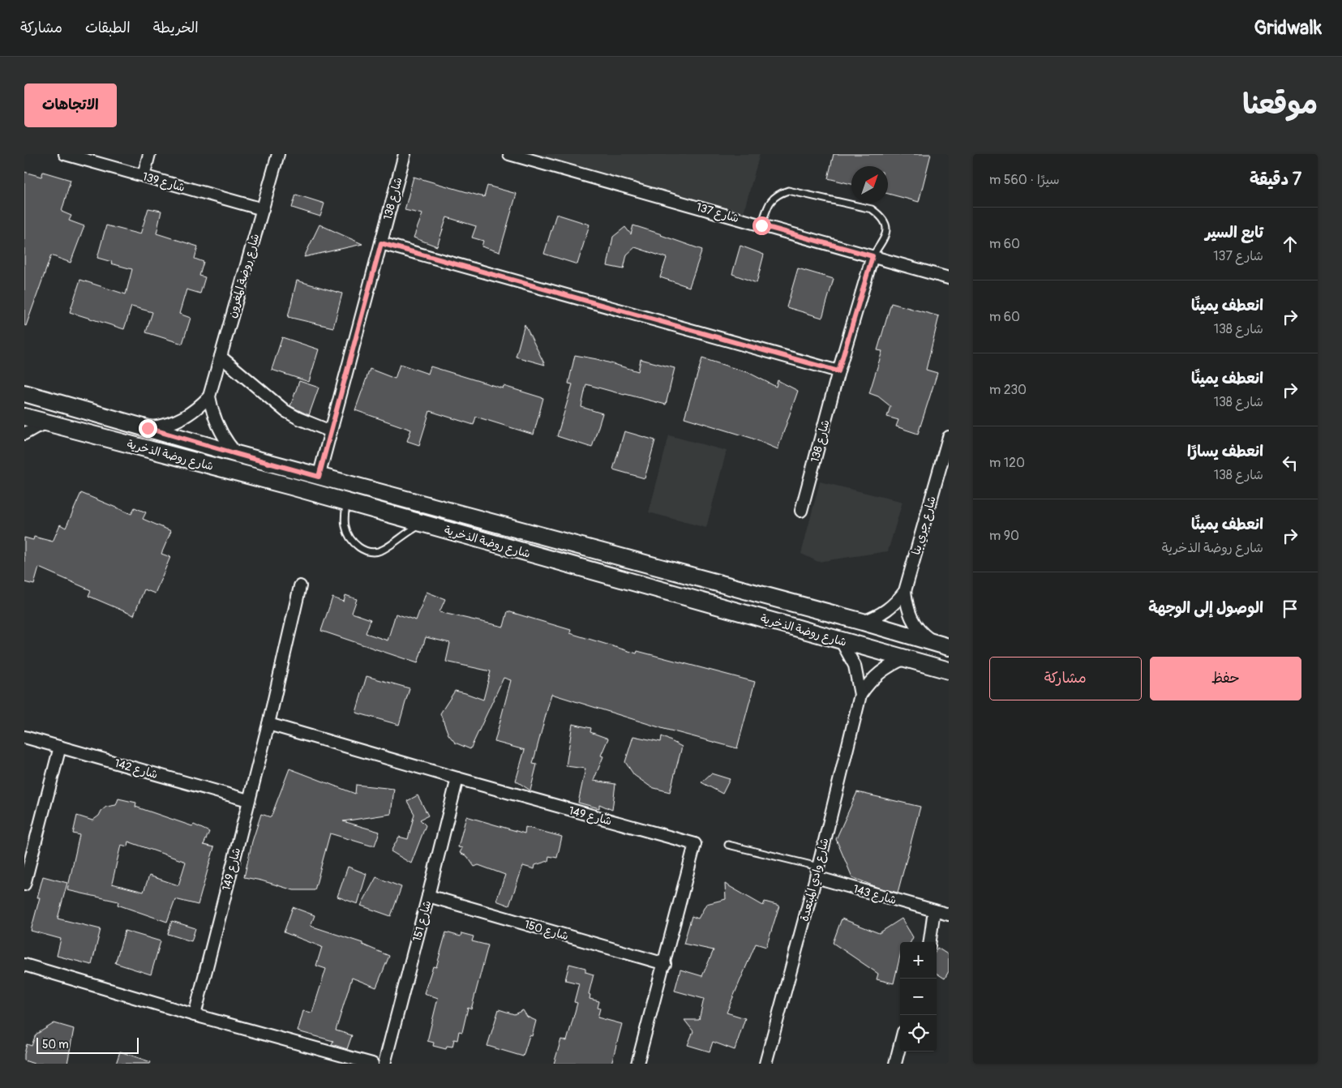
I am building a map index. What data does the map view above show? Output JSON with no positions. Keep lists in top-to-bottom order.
{
  "streets": {
    "street": [
      "شارع 139",
      "شارع 138",
      "شارع 137",
      "شارع روضة المغرون",
      "شارع روضة الذخرية",
      "شارع جري بنا",
      "شارع 142",
      "شارع 149",
      "شارع وادي المبتعدة",
      "شارع 143",
      "شارع 151",
      "شارع 150"
    ]
  },
  "crossings": [
    ["شارع 139", "شارع روضة المغرون"],
    ["شارع 138", "شارع 137"],
    ["شارع 138", "شارع روضة الذخرية"],
    ["شارع روضة المغرون", "شارع روضة الذخرية"],
    ["شارع روضة الذخرية", "شارع جري بنا"],
    ["شارع روضة الذخرية", "شارع وادي المبتعدة"],
    ["شارع 142", "شارع 149"],
    ["شارع 149", "شارع 151"],
    ["شارع 149", "شارع 150"],
    ["شارع وادي المبتعدة", "شارع 143"],
    ["شارع 151", "شارع 150"]
  ],
  "scale_bar": "50 m",
  "north": "top right",
  "page": {
    "header": "Gridwalk",
    "nav": ["الخريطة", "الطبقات", "مشاركة"],
    "title": "موقعنا",
    "buttons": [
      "الاتجاهات",
      ["حفظ", "مشاركة"]
    ],
    "heading": ["7 دقيقة", "سيرًا · 560 m"],
    "list": [
      ["تابع السير", "شارع 137", "60 m"],
      ["انعطف يمينًا", "شارع 138", "60 m"],
      ["انعطف يمينًا", "شارع 138", "230 m"],
      ["انعطف يسارًا", "شارع 138", "120 m"],
      ["انعطف يمينًا", "شارع روضة الذخرية", "90 m"],
      "الوصول إلى الوجهة"
    ],
    "map_buttons": ["+", "−"],
    "scale": "50 m"
  }
}
